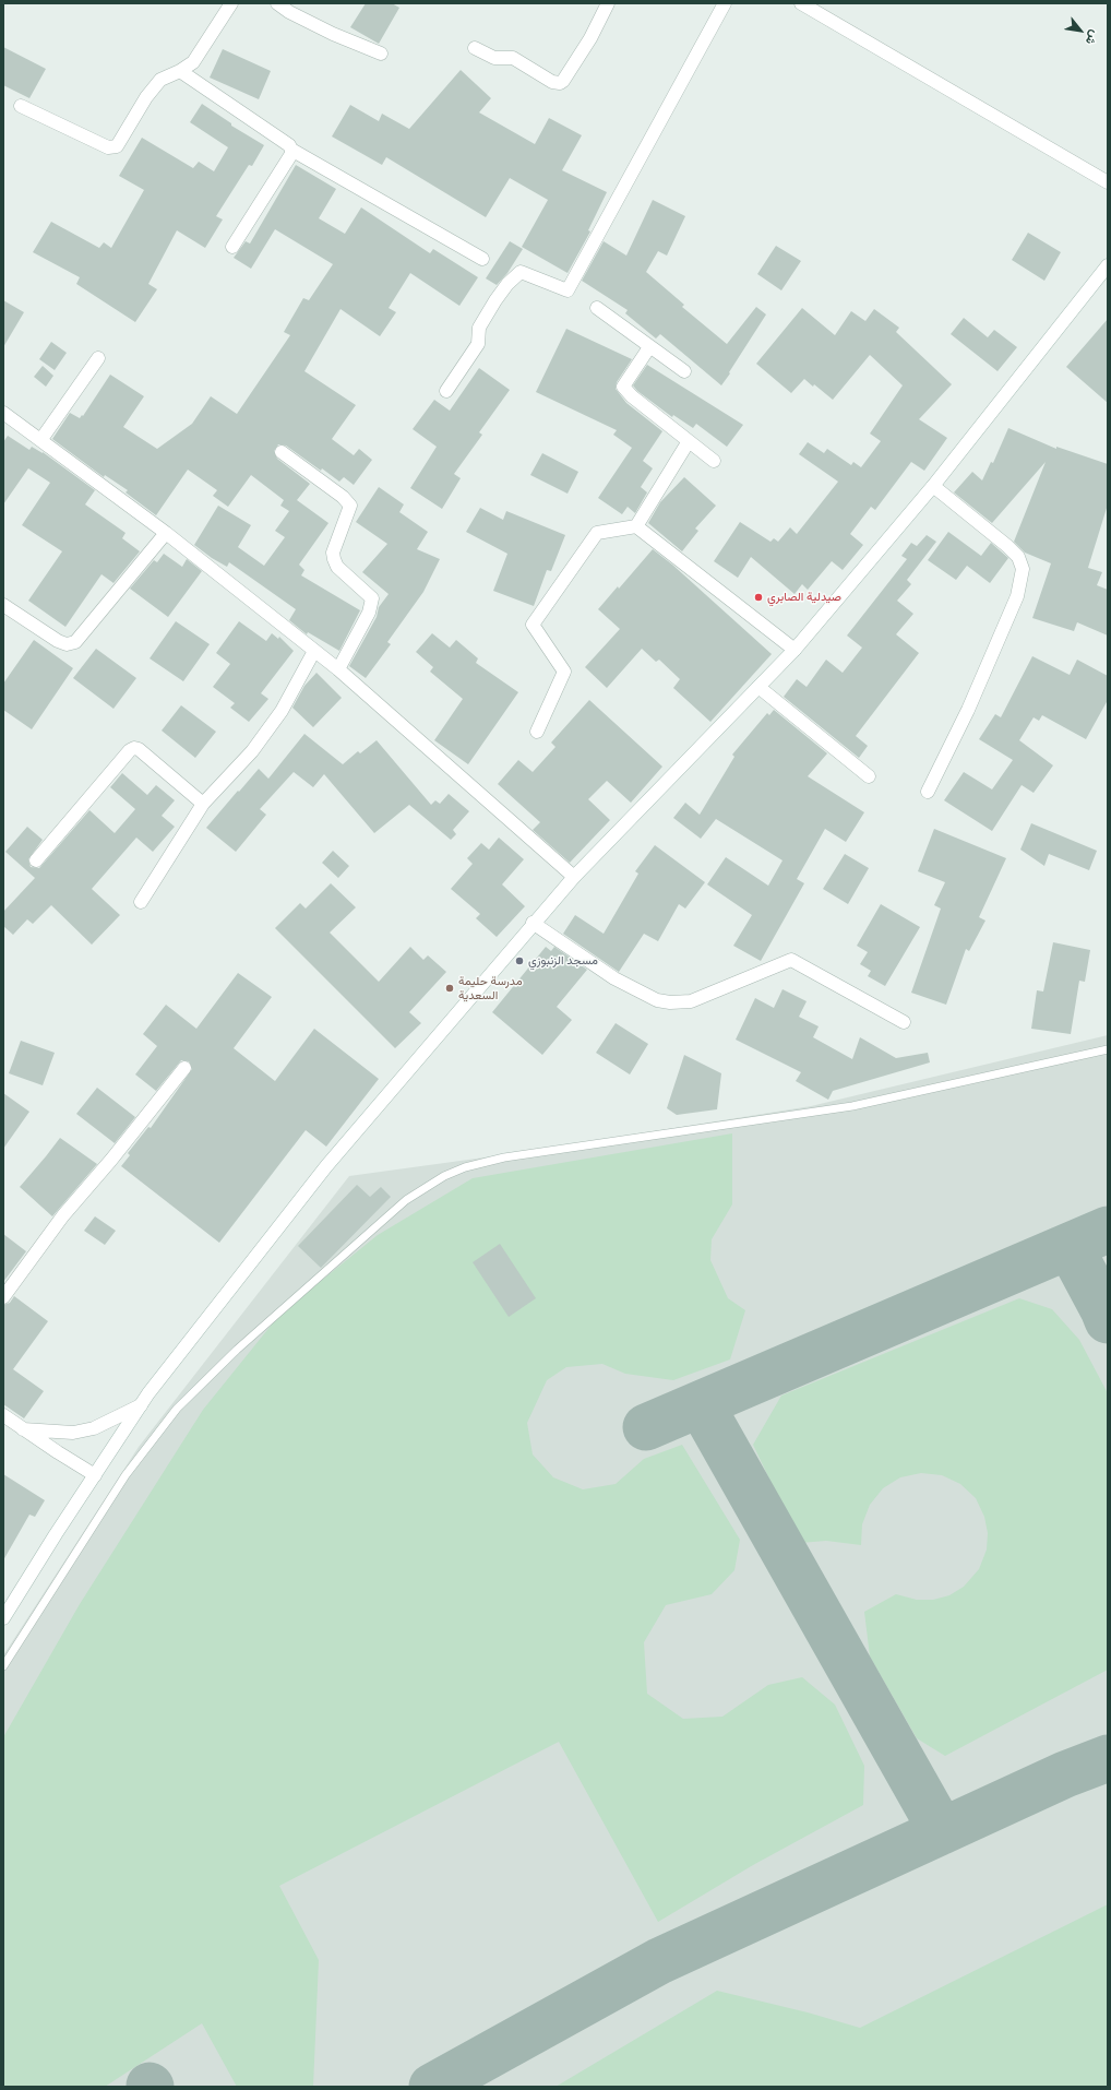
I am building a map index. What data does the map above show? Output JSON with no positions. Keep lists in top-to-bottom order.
{
  "places": ["صيدلية الصابري", "مسجد الزنبوزي", "مدرسة حليمة السعدية"],
  "north": "bottom right"
}
